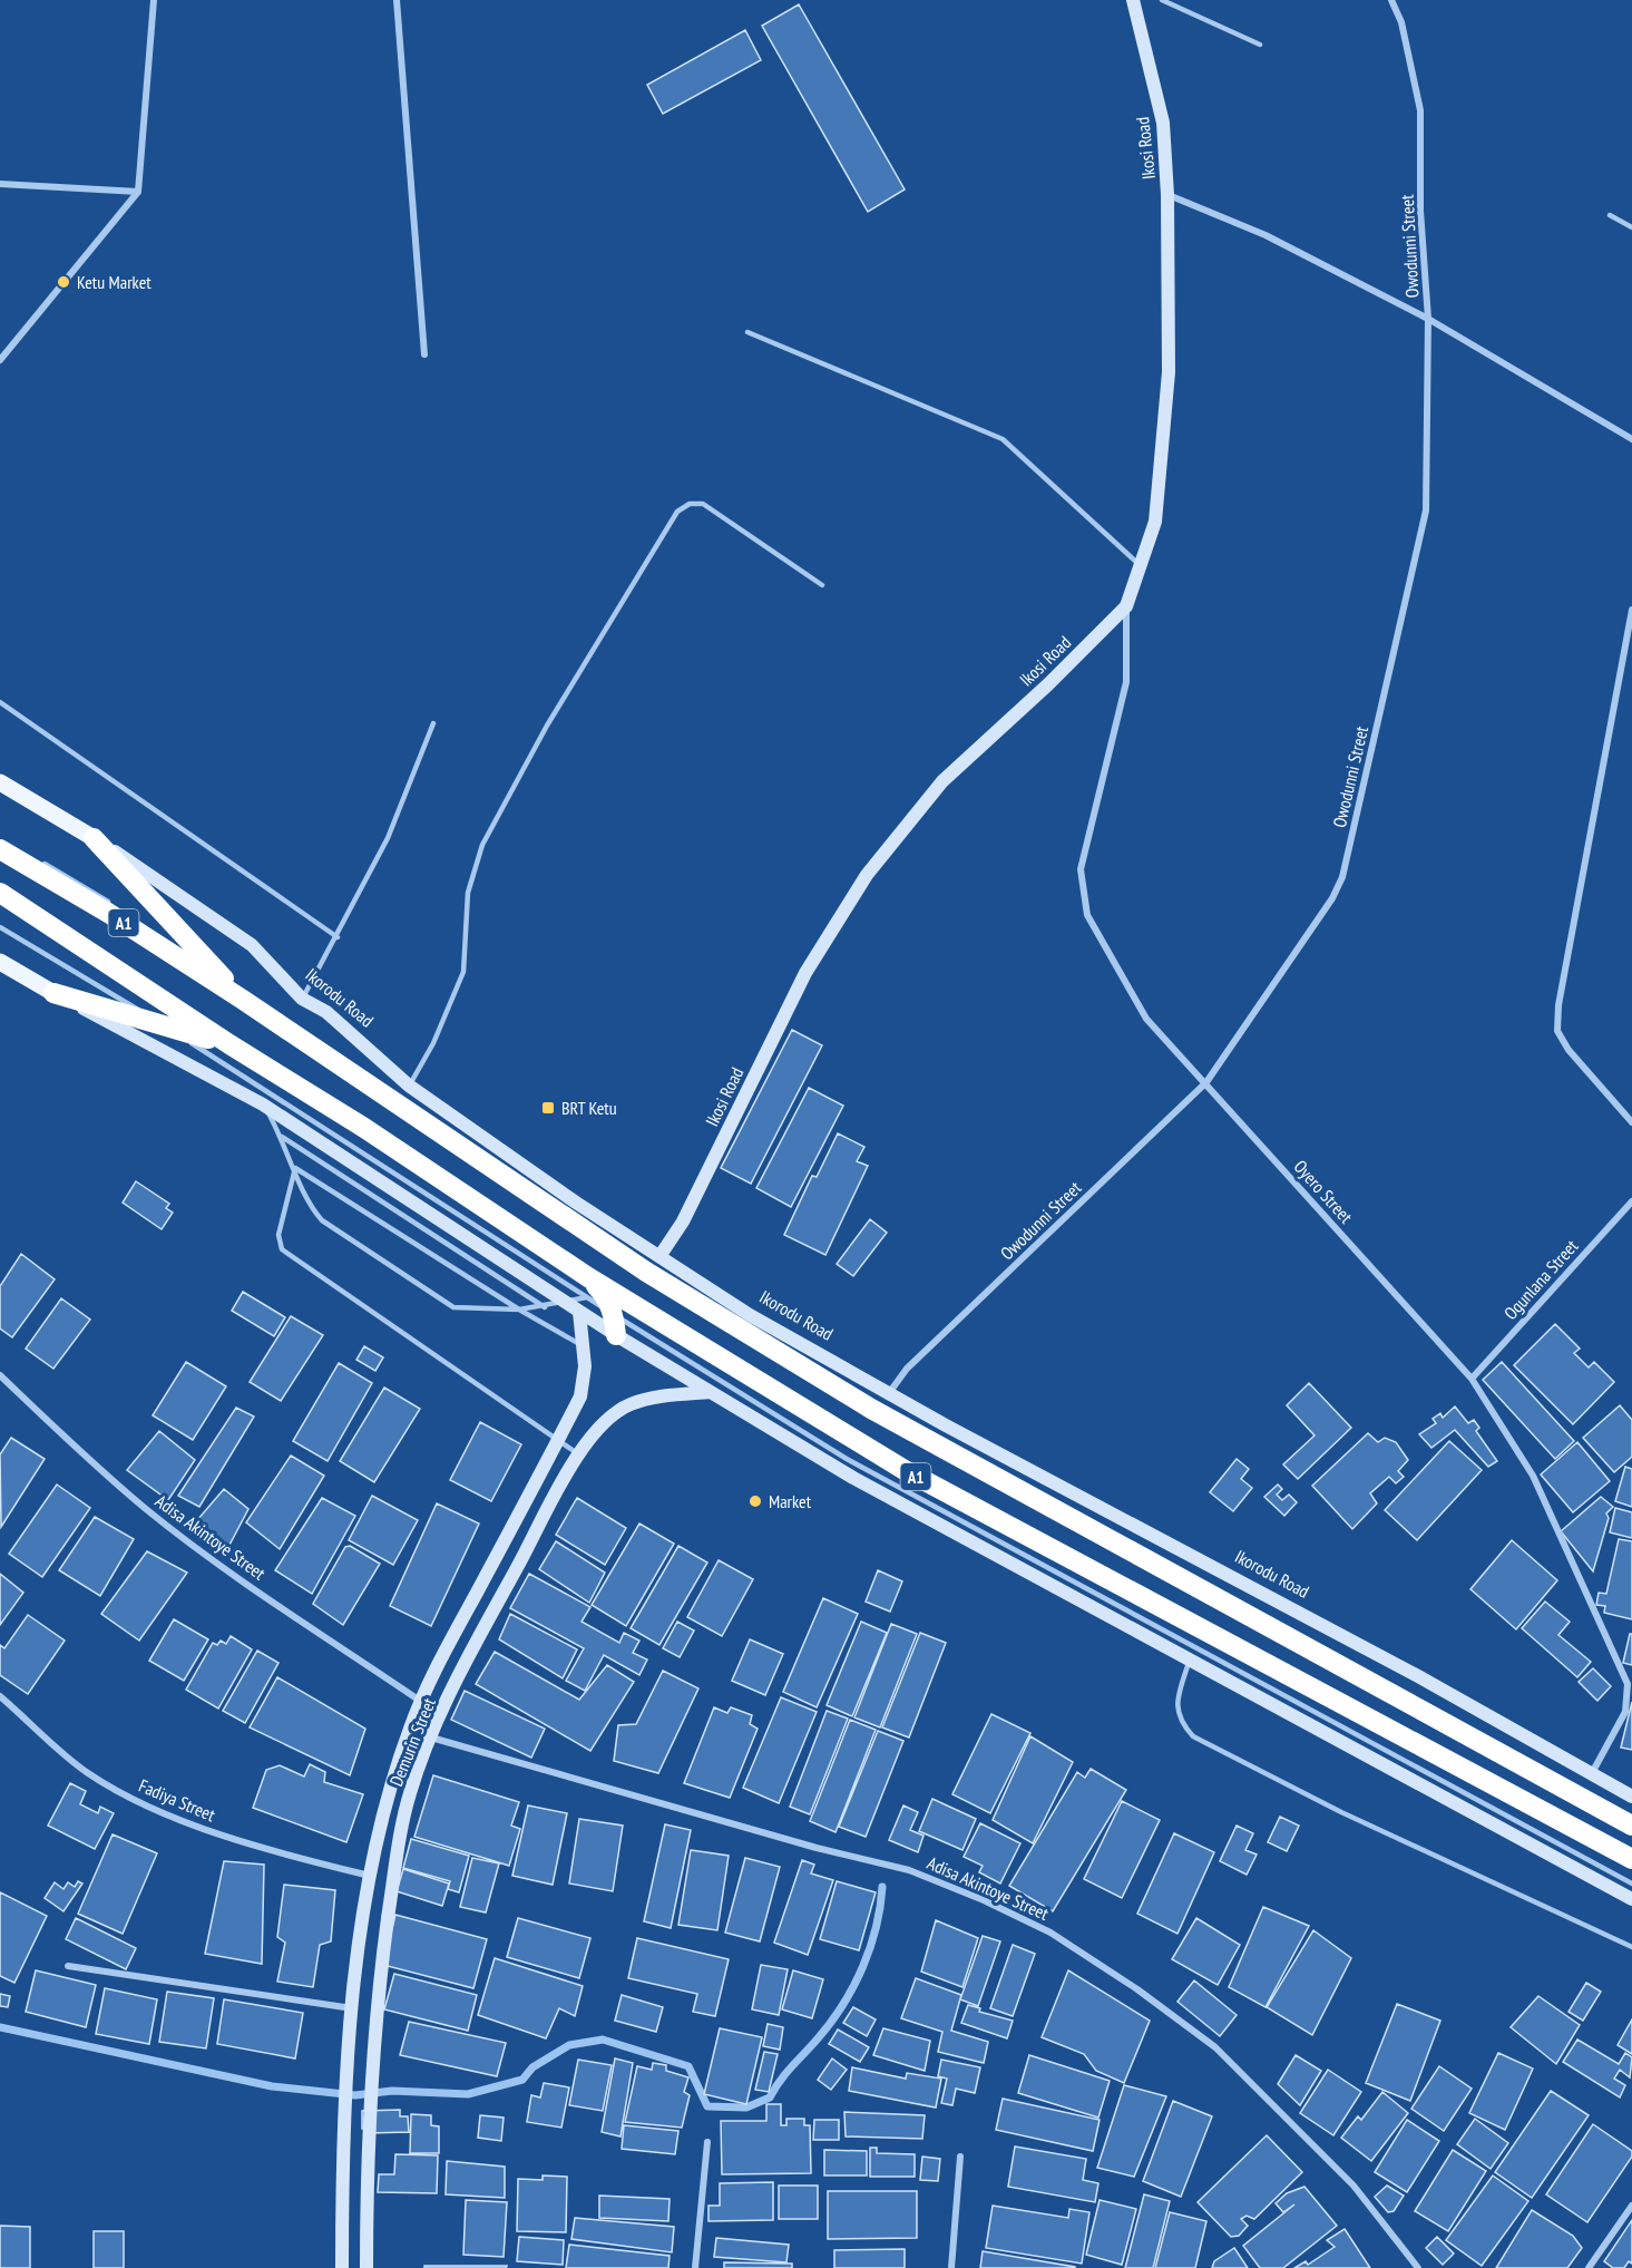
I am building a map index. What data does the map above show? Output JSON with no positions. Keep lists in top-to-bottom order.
{
  "streets": {
    "highway": ["A1"],
    "main road": ["Ikorodu Road"],
    "street": [
      "Ikosi Road",
      "Owodunni Street",
      "Oyero Street",
      "Ogunlana Street",
      "Adisa Akintoye Street",
      "Demurin Street",
      "Fadiya Street"
    ]
  },
  "crossings": [
    ["Ikosi Road", "Ikorodu Road"],
    ["Ikosi Road", "Oyero Street"],
    ["Owodunni Street", "Ikorodu Road"],
    ["Owodunni Street", "Oyero Street"],
    ["Ikorodu Road", "Oyero Street"],
    ["Oyero Street", "Ogunlana Street"],
    ["Adisa Akintoye Street", "Demurin Street"],
    ["Demurin Street", "Fadiya Street"]
  ],
  "places": {
    "other": ["Ketu Market", "Market"],
    "transit": ["BRT Ketu"]
  }
}
